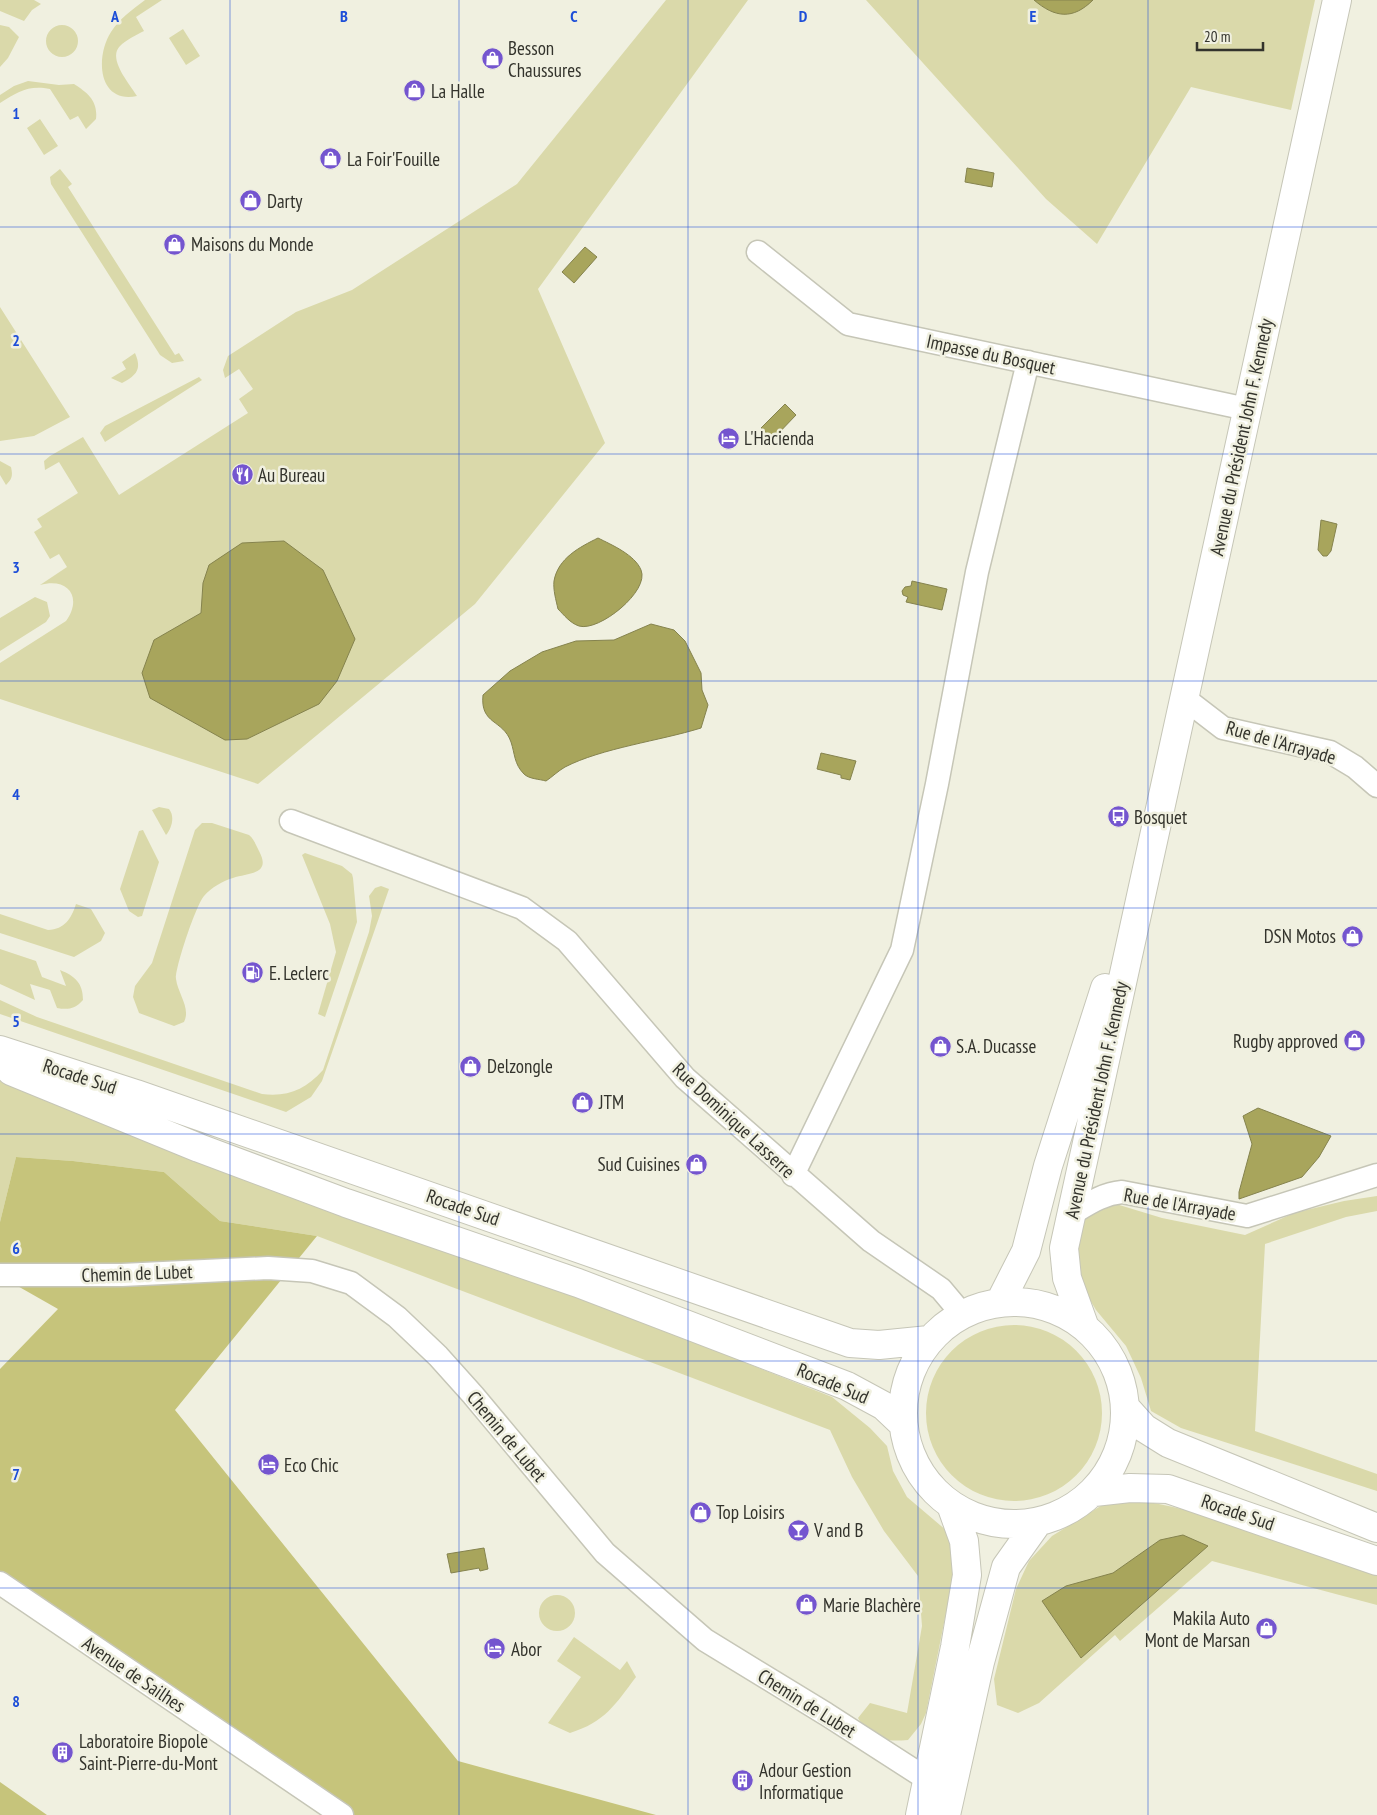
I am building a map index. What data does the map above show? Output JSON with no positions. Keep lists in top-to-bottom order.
{
  "streets": {
    "main road": ["Avenue du Président John F. Kennedy", "Rocade Sud"],
    "street": [
      "Impasse du Bosquet",
      "Rue de l'Arrayade",
      "Rue Dominique Lasserre",
      "Chemin de Lubet",
      "Avenue de Sailhes"
    ]
  },
  "crossings": [
    ["Impasse du Bosquet", "Avenue du Président John F. Kennedy"],
    ["Avenue du Président John F. Kennedy", "Rue de l'Arrayade"]
  ],
  "places": {
    "shop": [
      "Besson Chaussures",
      "La Halle",
      "La Foir'Fouille",
      "Darty",
      "Maisons du Monde",
      "DSN Motos",
      "Rugby approved",
      "S.A. Ducasse",
      "Delzongle",
      "JTM",
      "Sud Cuisines",
      "Top Loisirs",
      "Marie Blachère",
      "Makila Auto Mont de Marsan"
    ],
    "hotel": ["L'Hacienda", "Eco Chic", "Abor"],
    "restaurant": ["Au Bureau"],
    "bus stop": ["Bosquet"],
    "fuel station": ["E. Leclerc"],
    "bar": ["V and B"],
    "building": ["Laboratoire Biopole Saint-Pierre-du-Mont", "Adour Gestion Informatique"]
  },
  "scale_bar": "20 m",
  "grid": {
    "columns": [
      "A",
      "B",
      "C",
      "D",
      "E"
    ],
    "rows": [
      "1",
      "2",
      "3",
      "4",
      "5",
      "6",
      "7",
      "8"
    ]
  }
}
